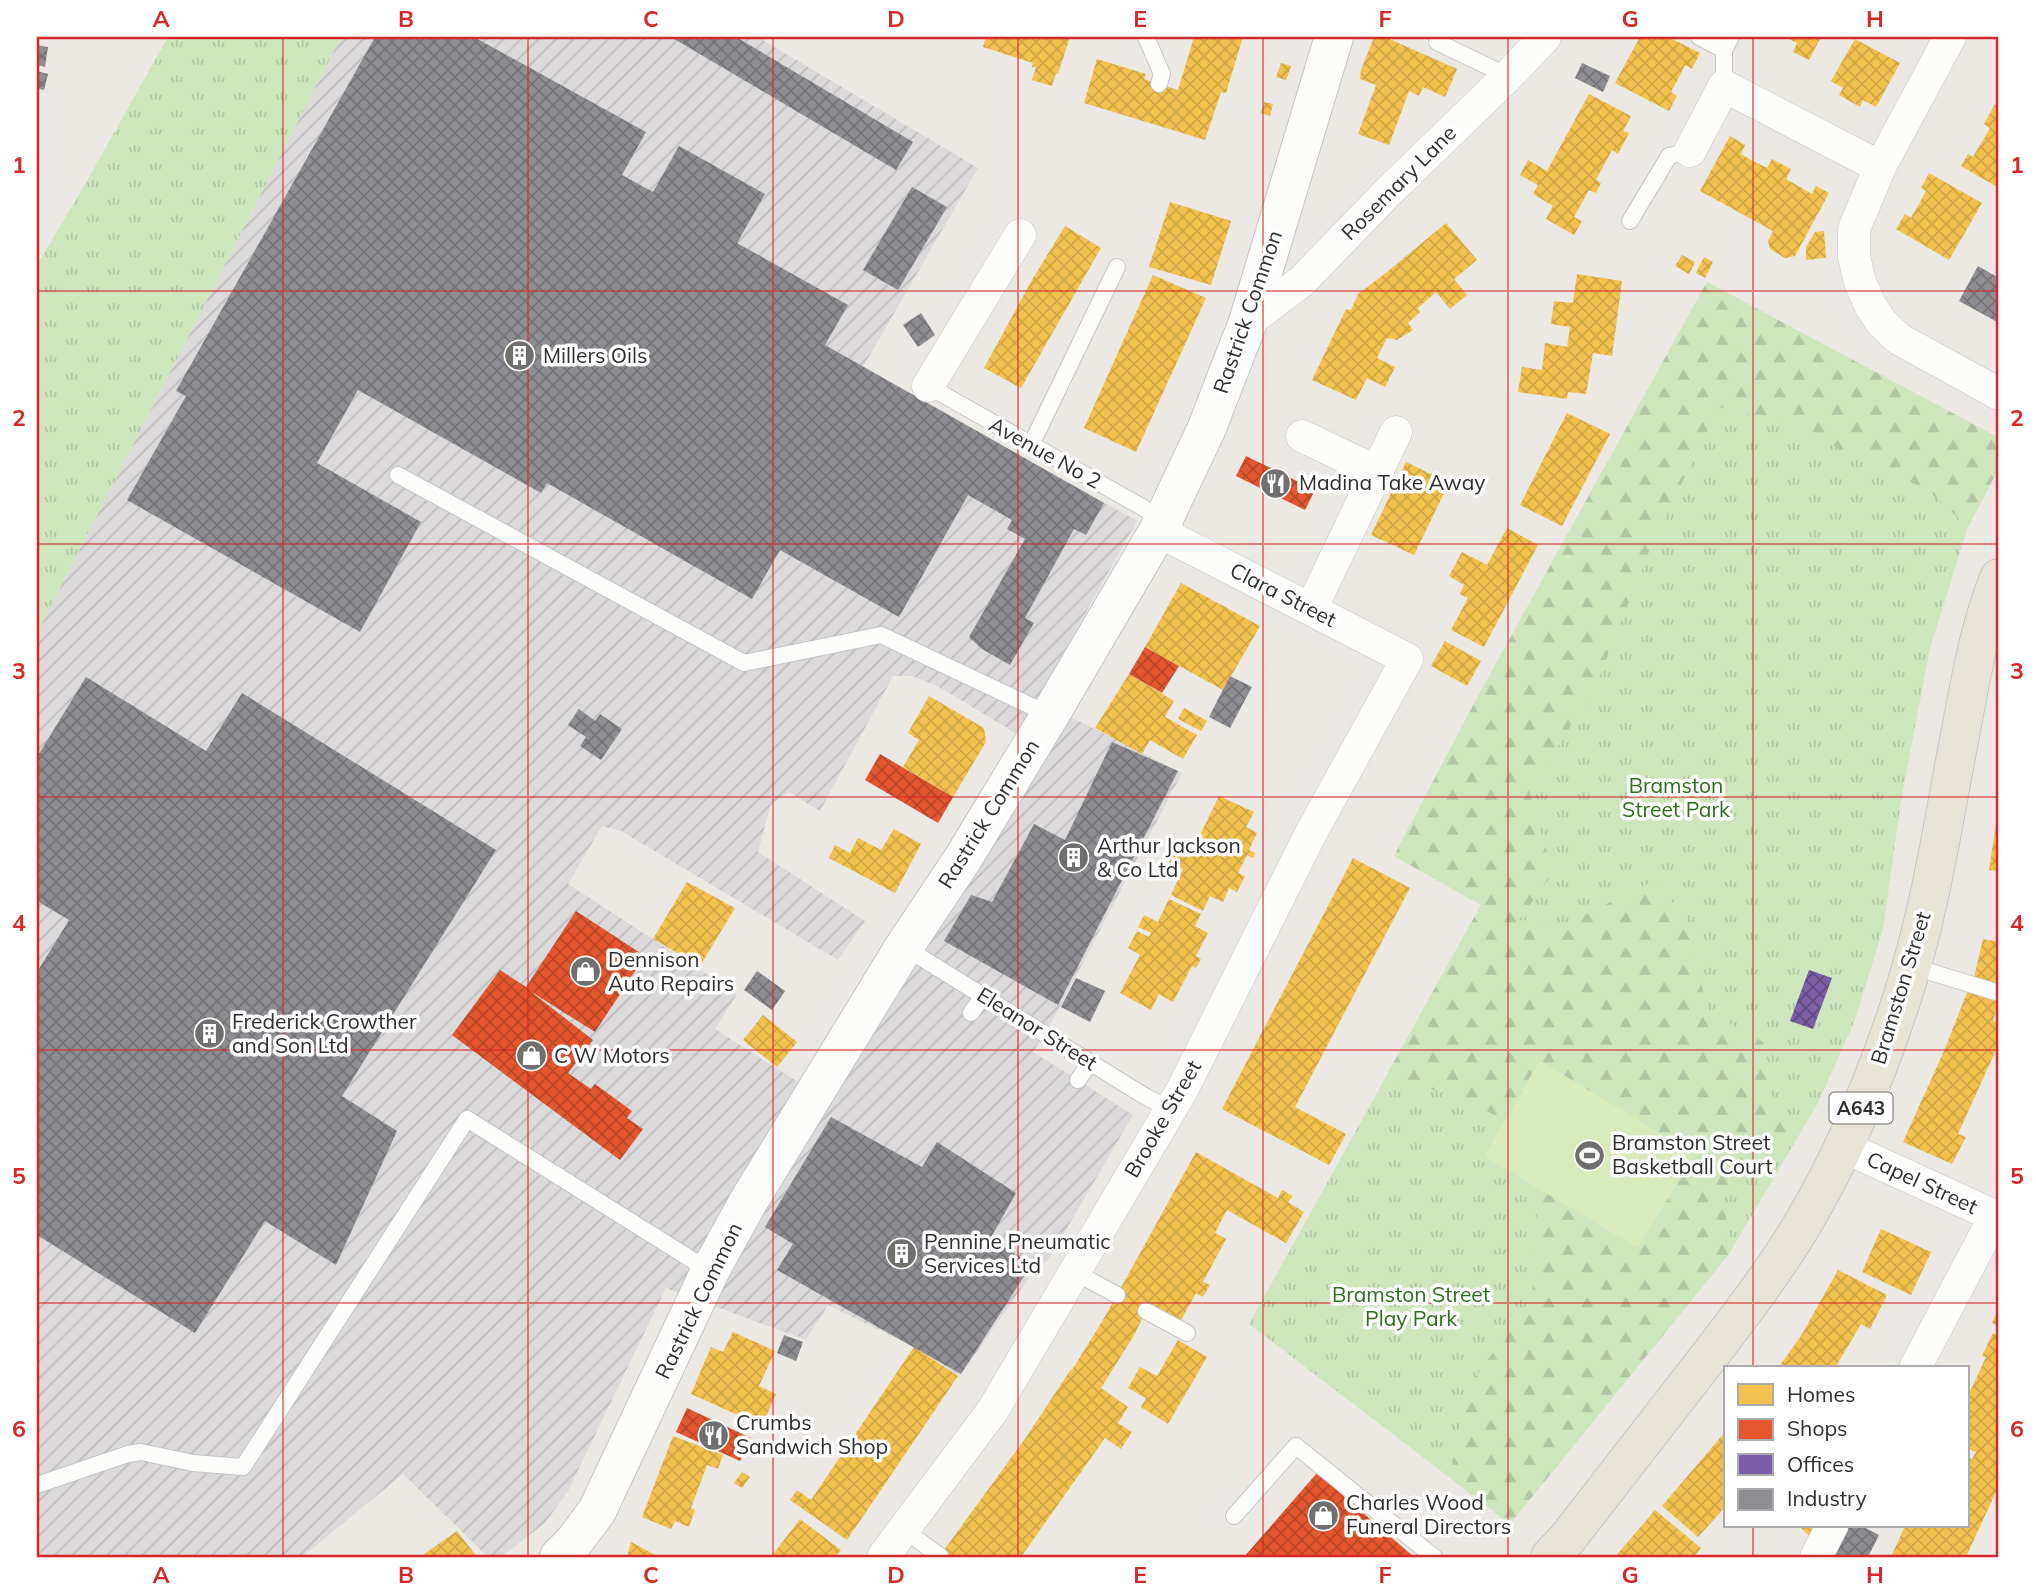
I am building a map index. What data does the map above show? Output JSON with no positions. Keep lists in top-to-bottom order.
{
  "streets": {
    "main road": ["Bramston Street", "A643"],
    "street": [
      "Rosemary Lane",
      "Rastrick Common",
      "Clara Street",
      "Brooke Street",
      "Capel Street"
    ],
    "lane": ["Avenue No 2", "Eleanor Street"]
  },
  "crossings": [
    ["Rosemary Lane", "Rastrick Common"],
    ["Rastrick Common", "Avenue No 2"],
    ["Rastrick Common", "Clara Street"],
    ["Rastrick Common", "Eleanor Street"],
    ["Avenue No 2", "Clara Street"],
    ["Clara Street", "Brooke Street"],
    ["Bramston Street", "Capel Street"],
    ["Eleanor Street", "Brooke Street"]
  ],
  "parks": ["Bramston Street Park", "Bramston Street Play Park"],
  "places": {
    "building": [
      "Millers Oils",
      "Arthur Jackson & Co Ltd",
      "Frederick Crowther and Son Ltd",
      "Pennine Pneumatic Services Ltd"
    ],
    "restaurant": ["Madina Take Away", "Crumbs Sandwich Shop"],
    "shop": ["Dennison Auto Repairs", "C W Motors", "Charles Wood Funeral Directors"],
    "sports": ["Bramston Street Basketball Court"]
  },
  "legend": [
    "Homes",
    "Shops",
    "Offices",
    "Industry"
  ],
  "grid": {
    "columns": [
      "A",
      "B",
      "C",
      "D",
      "E",
      "F",
      "G",
      "H"
    ],
    "rows": [
      "1",
      "2",
      "3",
      "4",
      "5",
      "6"
    ]
  }
}
